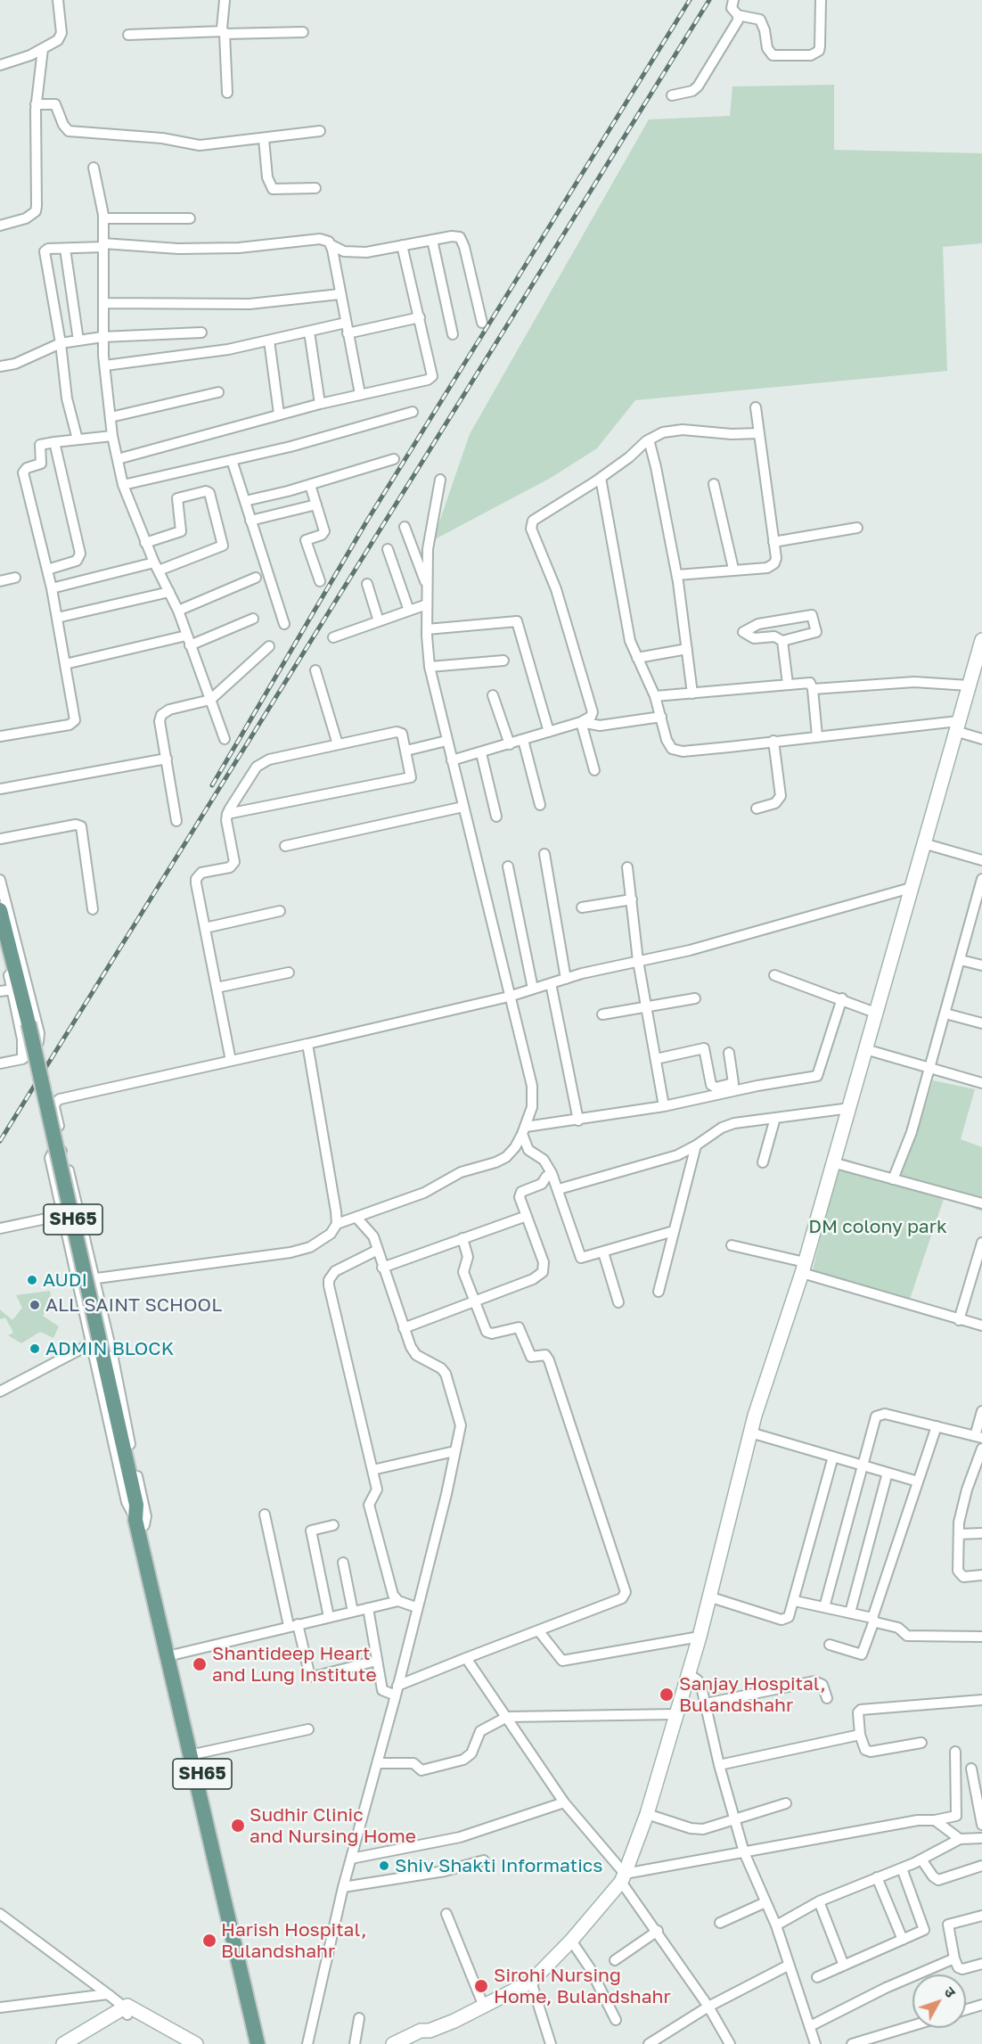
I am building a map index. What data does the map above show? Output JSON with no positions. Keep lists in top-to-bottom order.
{
  "streets": {
    "main road": ["SH65"]
  },
  "parks": ["DM colony park"],
  "places": [
    "AUDI",
    "ALL SAINT SCHOOL",
    "ADMIN BLOCK",
    "Shantideep Heart and Lung Institute",
    "Sanjay Hospital, Bulandshahr",
    "Sudhir Clinic and Nursing Home",
    "Shiv Shakti Informatics",
    "Harish Hospital, Bulandshahr",
    "Sirohi Nursing Home, Bulandshahr"
  ],
  "north": "top right"
}
